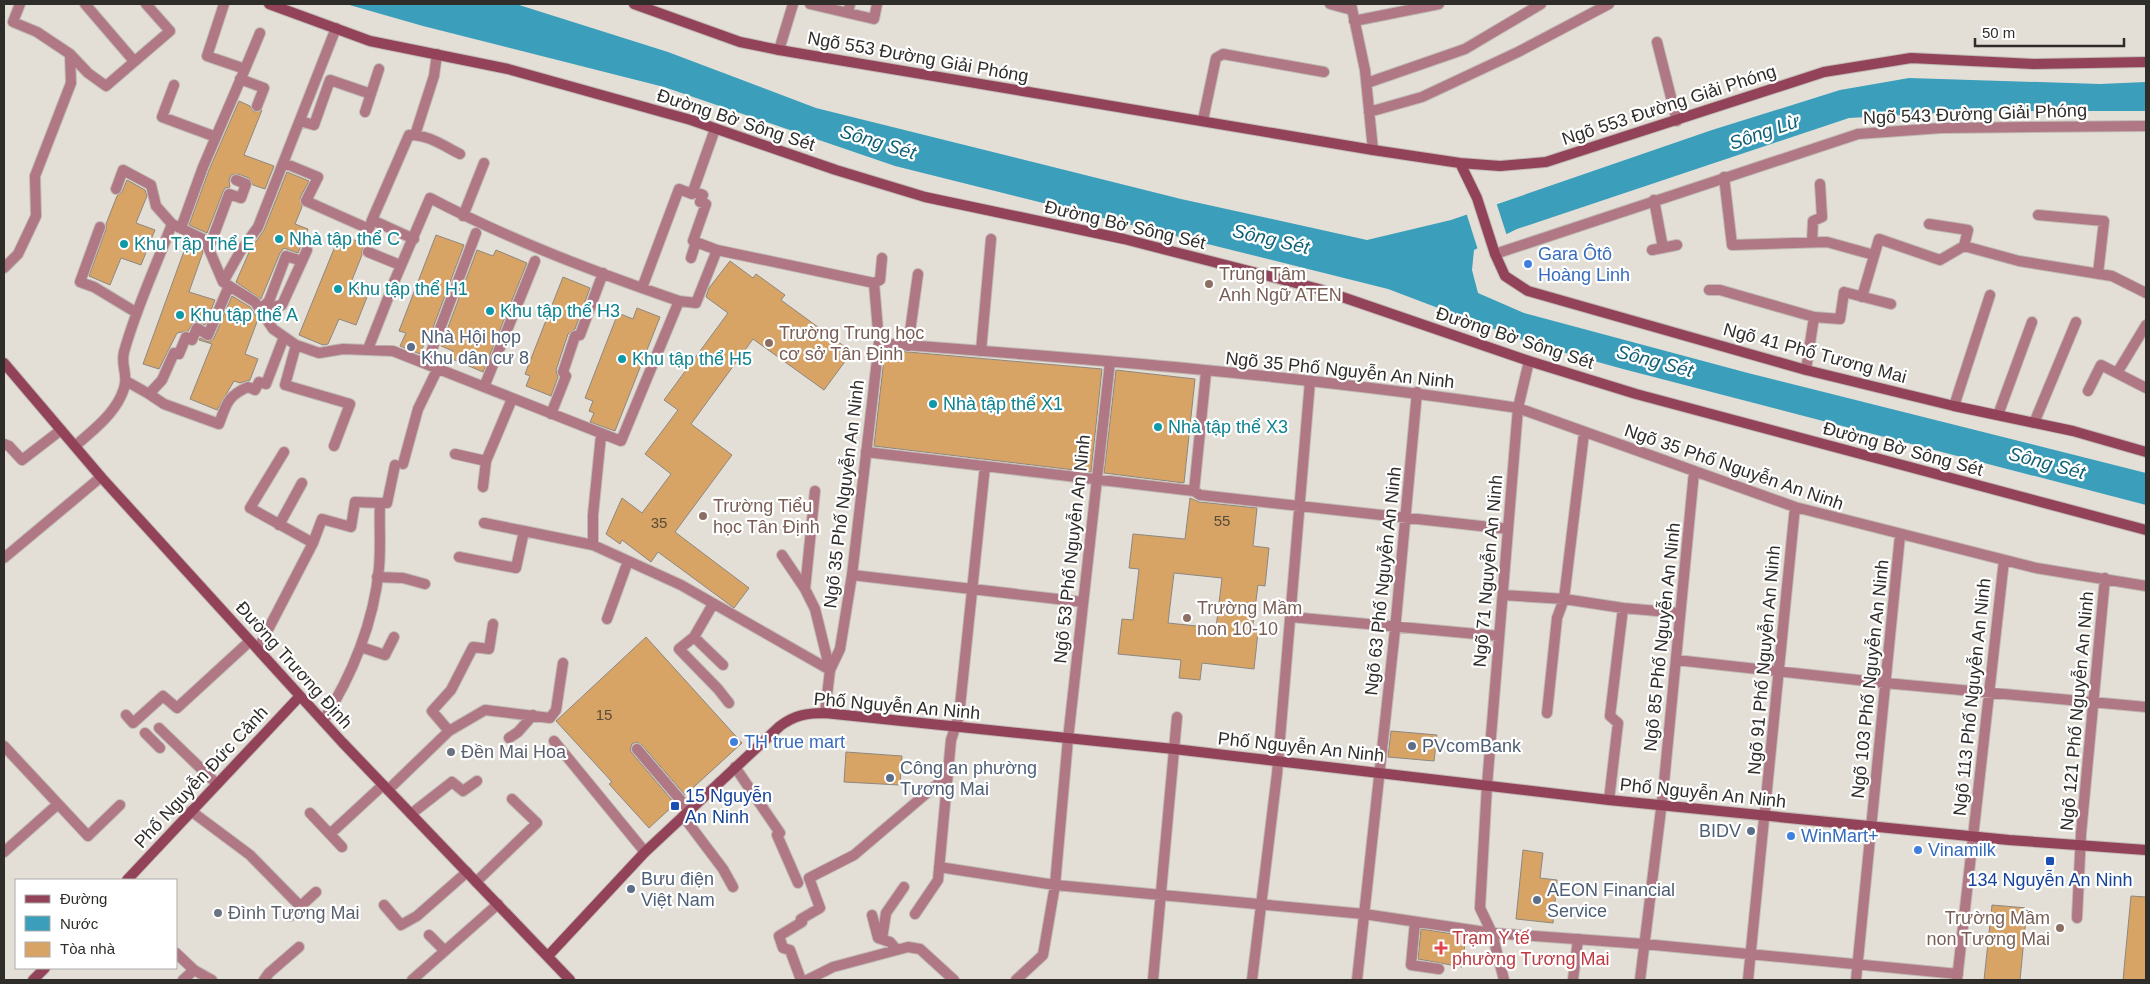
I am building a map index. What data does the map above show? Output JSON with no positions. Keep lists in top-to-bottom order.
{
  "streets": {
    "street": [
      "Ngõ 553 Đường Giải Phóng",
      "Ngõ 543 Đường Giải Phóng",
      "Đường Bờ Sông Sét",
      "Ngõ 41 Phố Tương Mai",
      "Ngõ 35 Phố Nguyễn An Ninh",
      "Ngõ 53 Phố Nguyễn An Ninh",
      "Ngõ 71 Nguyễn An Ninh",
      "Ngõ 63 Phố Nguyễn An Ninh",
      "Ngõ 85 Phố Nguyễn An Ninh",
      "Ngõ 91 Phố Nguyễn An Ninh",
      "Đường Trương Định",
      "Ngõ 103 Phố Nguyễn An Ninh",
      "Ngõ 113 Phố Nguyễn An Ninh",
      "Phố Nguyễn An Ninh",
      "Ngõ 121 Phố Nguyễn An Ninh",
      "Phố Nguyễn Đức Cảnh"
    ]
  },
  "crossings": [
    ["Ngõ 553 Đường Giải Phóng", "Ngõ 41 Phố Tương Mai"],
    ["Ngõ 543 Đường Giải Phóng", "Ngõ 41 Phố Tương Mai"],
    ["Đường Bờ Sông Sét", "Ngõ 71 Nguyễn An Ninh"],
    ["Ngõ 35 Phố Nguyễn An Ninh", "Ngõ 53 Phố Nguyễn An Ninh"],
    ["Ngõ 35 Phố Nguyễn An Ninh", "Ngõ 71 Nguyễn An Ninh"],
    ["Ngõ 35 Phố Nguyễn An Ninh", "Ngõ 63 Phố Nguyễn An Ninh"],
    ["Ngõ 35 Phố Nguyễn An Ninh", "Ngõ 85 Phố Nguyễn An Ninh"],
    ["Ngõ 35 Phố Nguyễn An Ninh", "Ngõ 91 Phố Nguyễn An Ninh"],
    ["Ngõ 35 Phố Nguyễn An Ninh", "Ngõ 103 Phố Nguyễn An Ninh"],
    ["Ngõ 35 Phố Nguyễn An Ninh", "Ngõ 113 Phố Nguyễn An Ninh"],
    ["Ngõ 35 Phố Nguyễn An Ninh", "Phố Nguyễn An Ninh"],
    ["Ngõ 35 Phố Nguyễn An Ninh", "Ngõ 121 Phố Nguyễn An Ninh"],
    ["Ngõ 53 Phố Nguyễn An Ninh", "Phố Nguyễn An Ninh"],
    ["Ngõ 71 Nguyễn An Ninh", "Phố Nguyễn An Ninh"],
    ["Ngõ 63 Phố Nguyễn An Ninh", "Phố Nguyễn An Ninh"],
    ["Ngõ 85 Phố Nguyễn An Ninh", "Phố Nguyễn An Ninh"],
    ["Ngõ 91 Phố Nguyễn An Ninh", "Phố Nguyễn An Ninh"],
    ["Đường Trương Định", "Phố Nguyễn An Ninh"],
    ["Đường Trương Định", "Phố Nguyễn Đức Cảnh"],
    ["Ngõ 103 Phố Nguyễn An Ninh", "Phố Nguyễn An Ninh"],
    ["Ngõ 113 Phố Nguyễn An Ninh", "Phố Nguyễn An Ninh"],
    ["Phố Nguyễn An Ninh", "Ngõ 121 Phố Nguyễn An Ninh"]
  ],
  "water": ["Sông Lừ", "Sông Sét"],
  "places": {
    "other": [
      "Nhà tập thể C",
      "Khu Tập Thể E",
      "Gara Ôtô Hoàng Linh",
      "Trung Tâm Anh Ngữ ATEN",
      "Khu tập thể H1",
      "Khu tập thể H3",
      "Khu tập thể A",
      "Trường Trung học cơ sở Tân Định",
      "Nhà Hội họp Khu dân cư 8",
      "Khu tập thể H5",
      "Nhà tập thể X1",
      "Nhà tập thể X3",
      "Trường Tiểu học Tân Định",
      "Trường Mầm non 10-10",
      "TH true mart",
      "PVcomBank",
      "Đền Mai Hoa",
      "Công an phường Tương Mai",
      "BIDV",
      "WinMart+",
      "Vinamilk",
      "Bưu điện Việt Nam",
      "AEON Financial Service",
      "Đình Tương Mai",
      "Trường Mầm non Tương Mai"
    ],
    "transit": ["15 Nguyễn An Ninh", "134 Nguyễn An Ninh"],
    "health": ["Trạm Y tế phường Tương Mai"]
  },
  "house_numbers": ["55", "35", "15"],
  "legend": ["Đường", "Nước", "Tòa nhà"],
  "scale_bar": "50 m"
}
